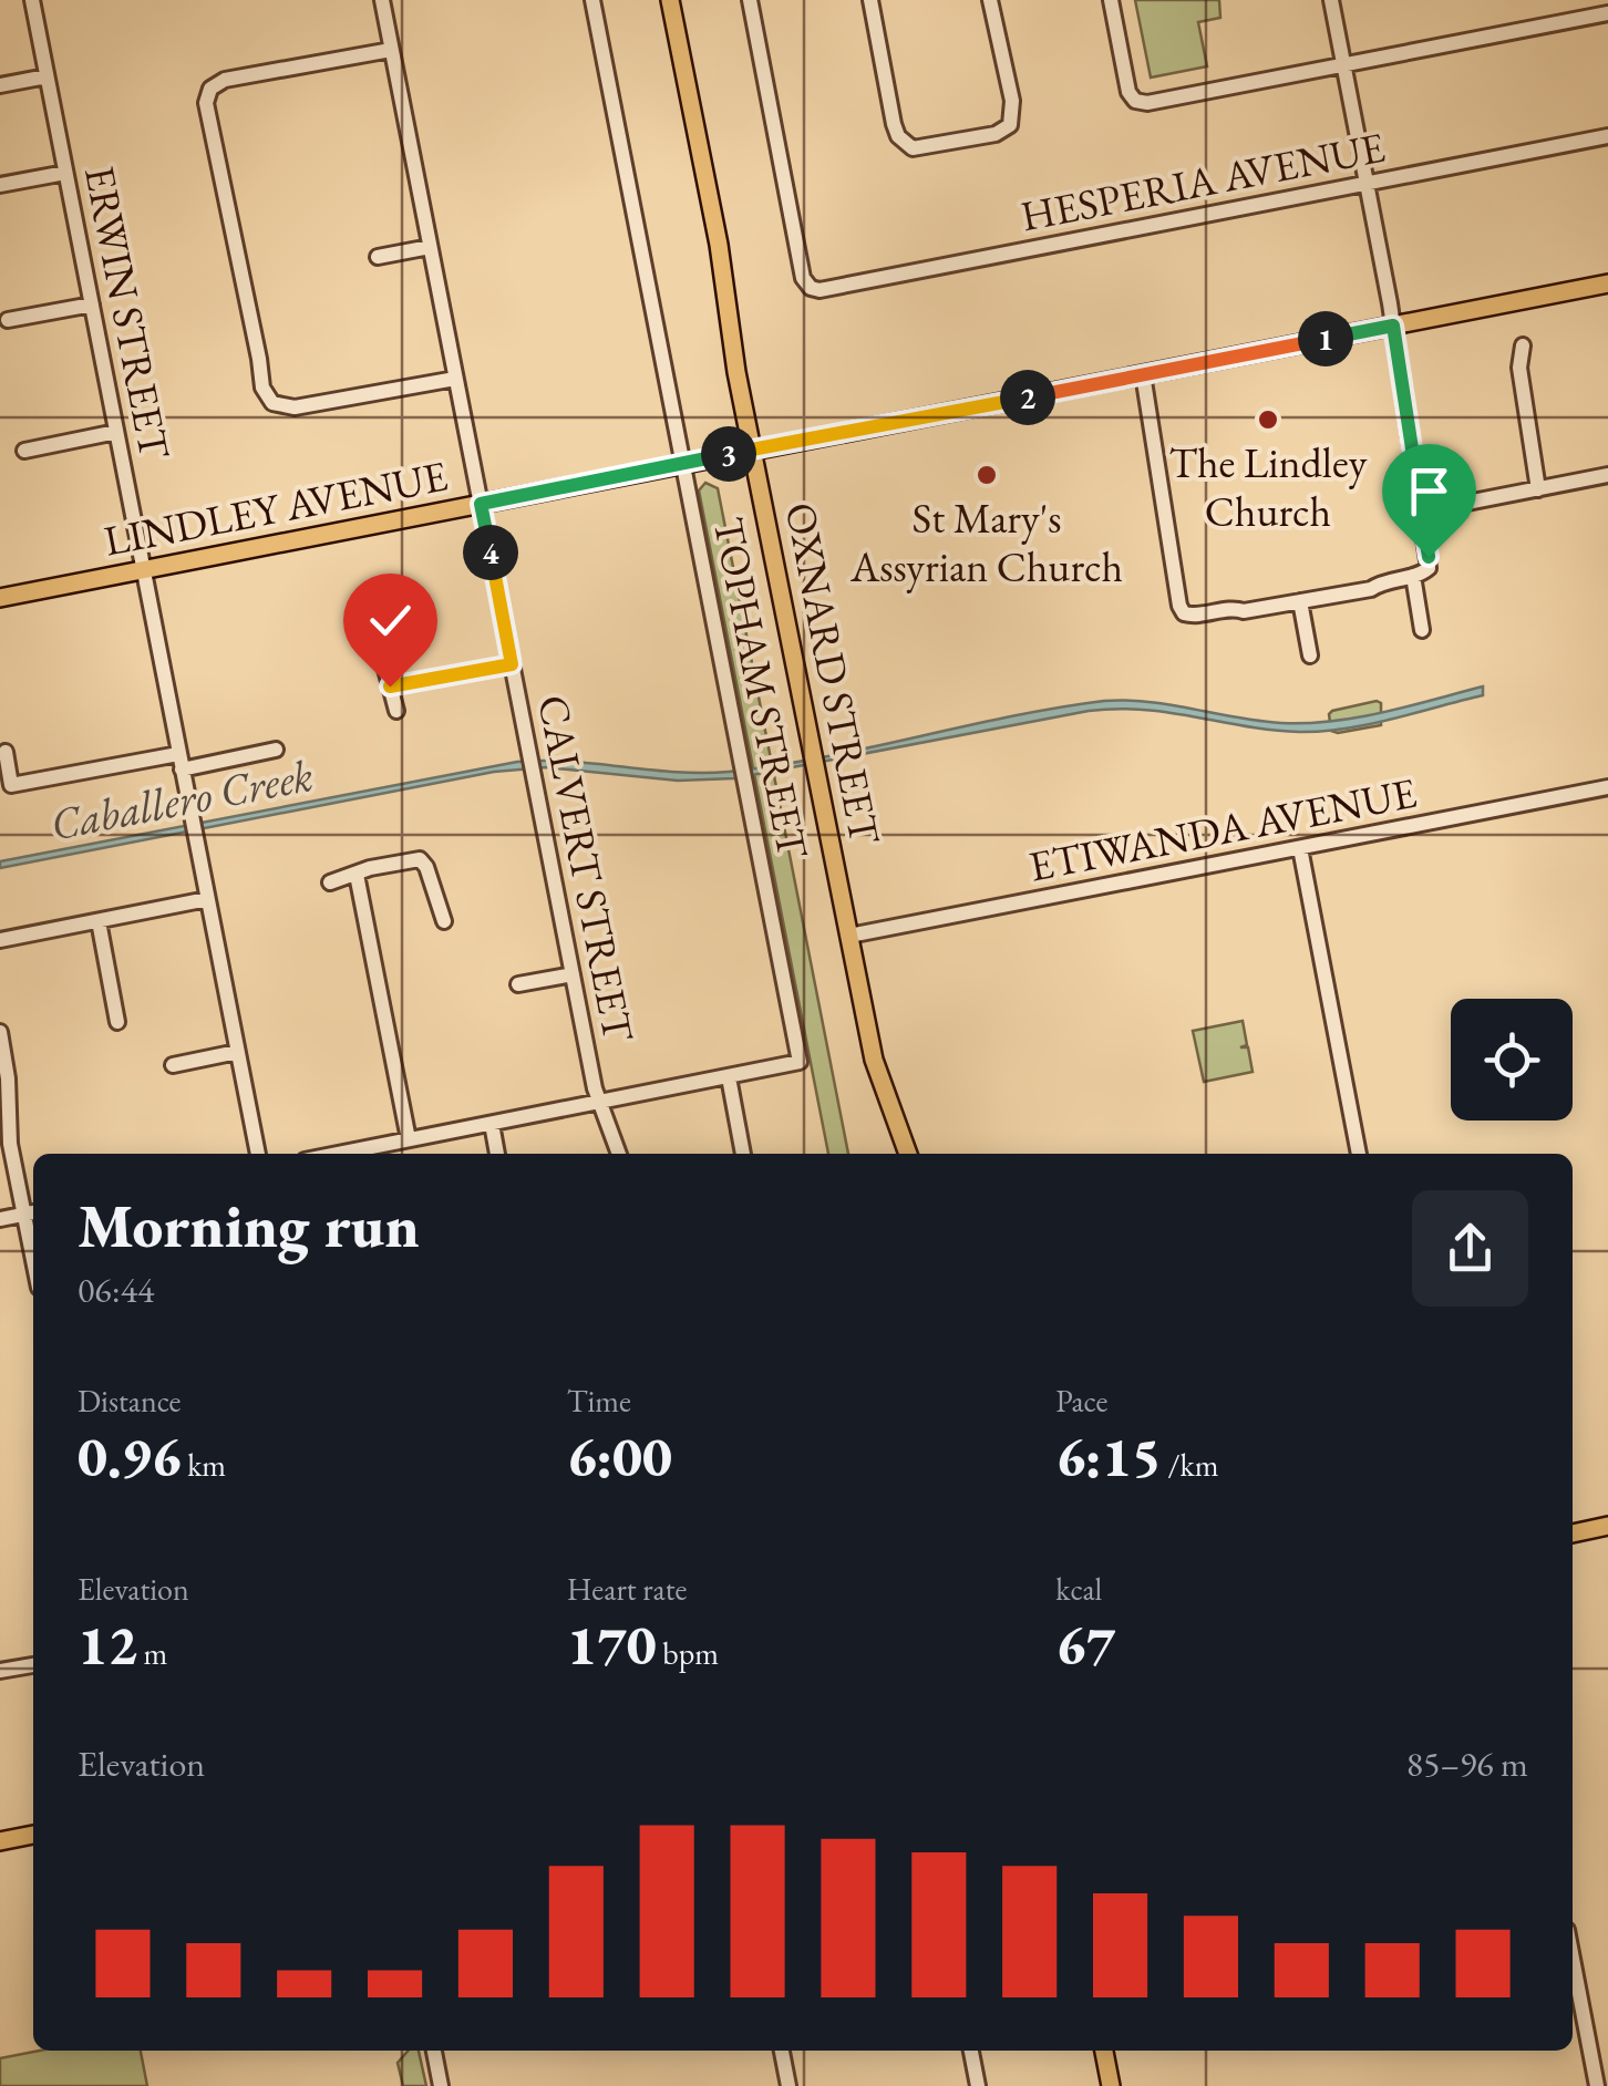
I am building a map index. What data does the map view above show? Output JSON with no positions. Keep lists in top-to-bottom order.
{
  "streets": {
    "main road": ["LINDLEY AVENUE", "OXNARD STREET"],
    "street": [
      "HESPERIA AVENUE",
      "ERWIN STREET",
      "TOPHAM STREET",
      "ETIWANDA AVENUE",
      "CALVERT STREET"
    ]
  },
  "crossings": [
    ["ERWIN STREET", "LINDLEY AVENUE"],
    ["LINDLEY AVENUE", "OXNARD STREET"],
    ["LINDLEY AVENUE", "TOPHAM STREET"],
    ["LINDLEY AVENUE", "CALVERT STREET"],
    ["OXNARD STREET", "ETIWANDA AVENUE"]
  ],
  "water": ["Caballero Creek"],
  "places": ["The Lindley Church", "St Mary's Assyrian Church"],
  "page": {
    "pins": [
      "1",
      "2",
      "3",
      "4"
    ],
    "heading": ["Morning run", "06:44"],
    "stats": [
      ["Distance", "0.96 km"],
      ["Time", "6:00"],
      ["Pace", "6:15 /km"],
      ["Elevation", "12 m"],
      ["Heart rate", "170 bpm"],
      ["kcal", "67"]
    ],
    "chart": ["Elevation", "85–96 m"]
  }
}
